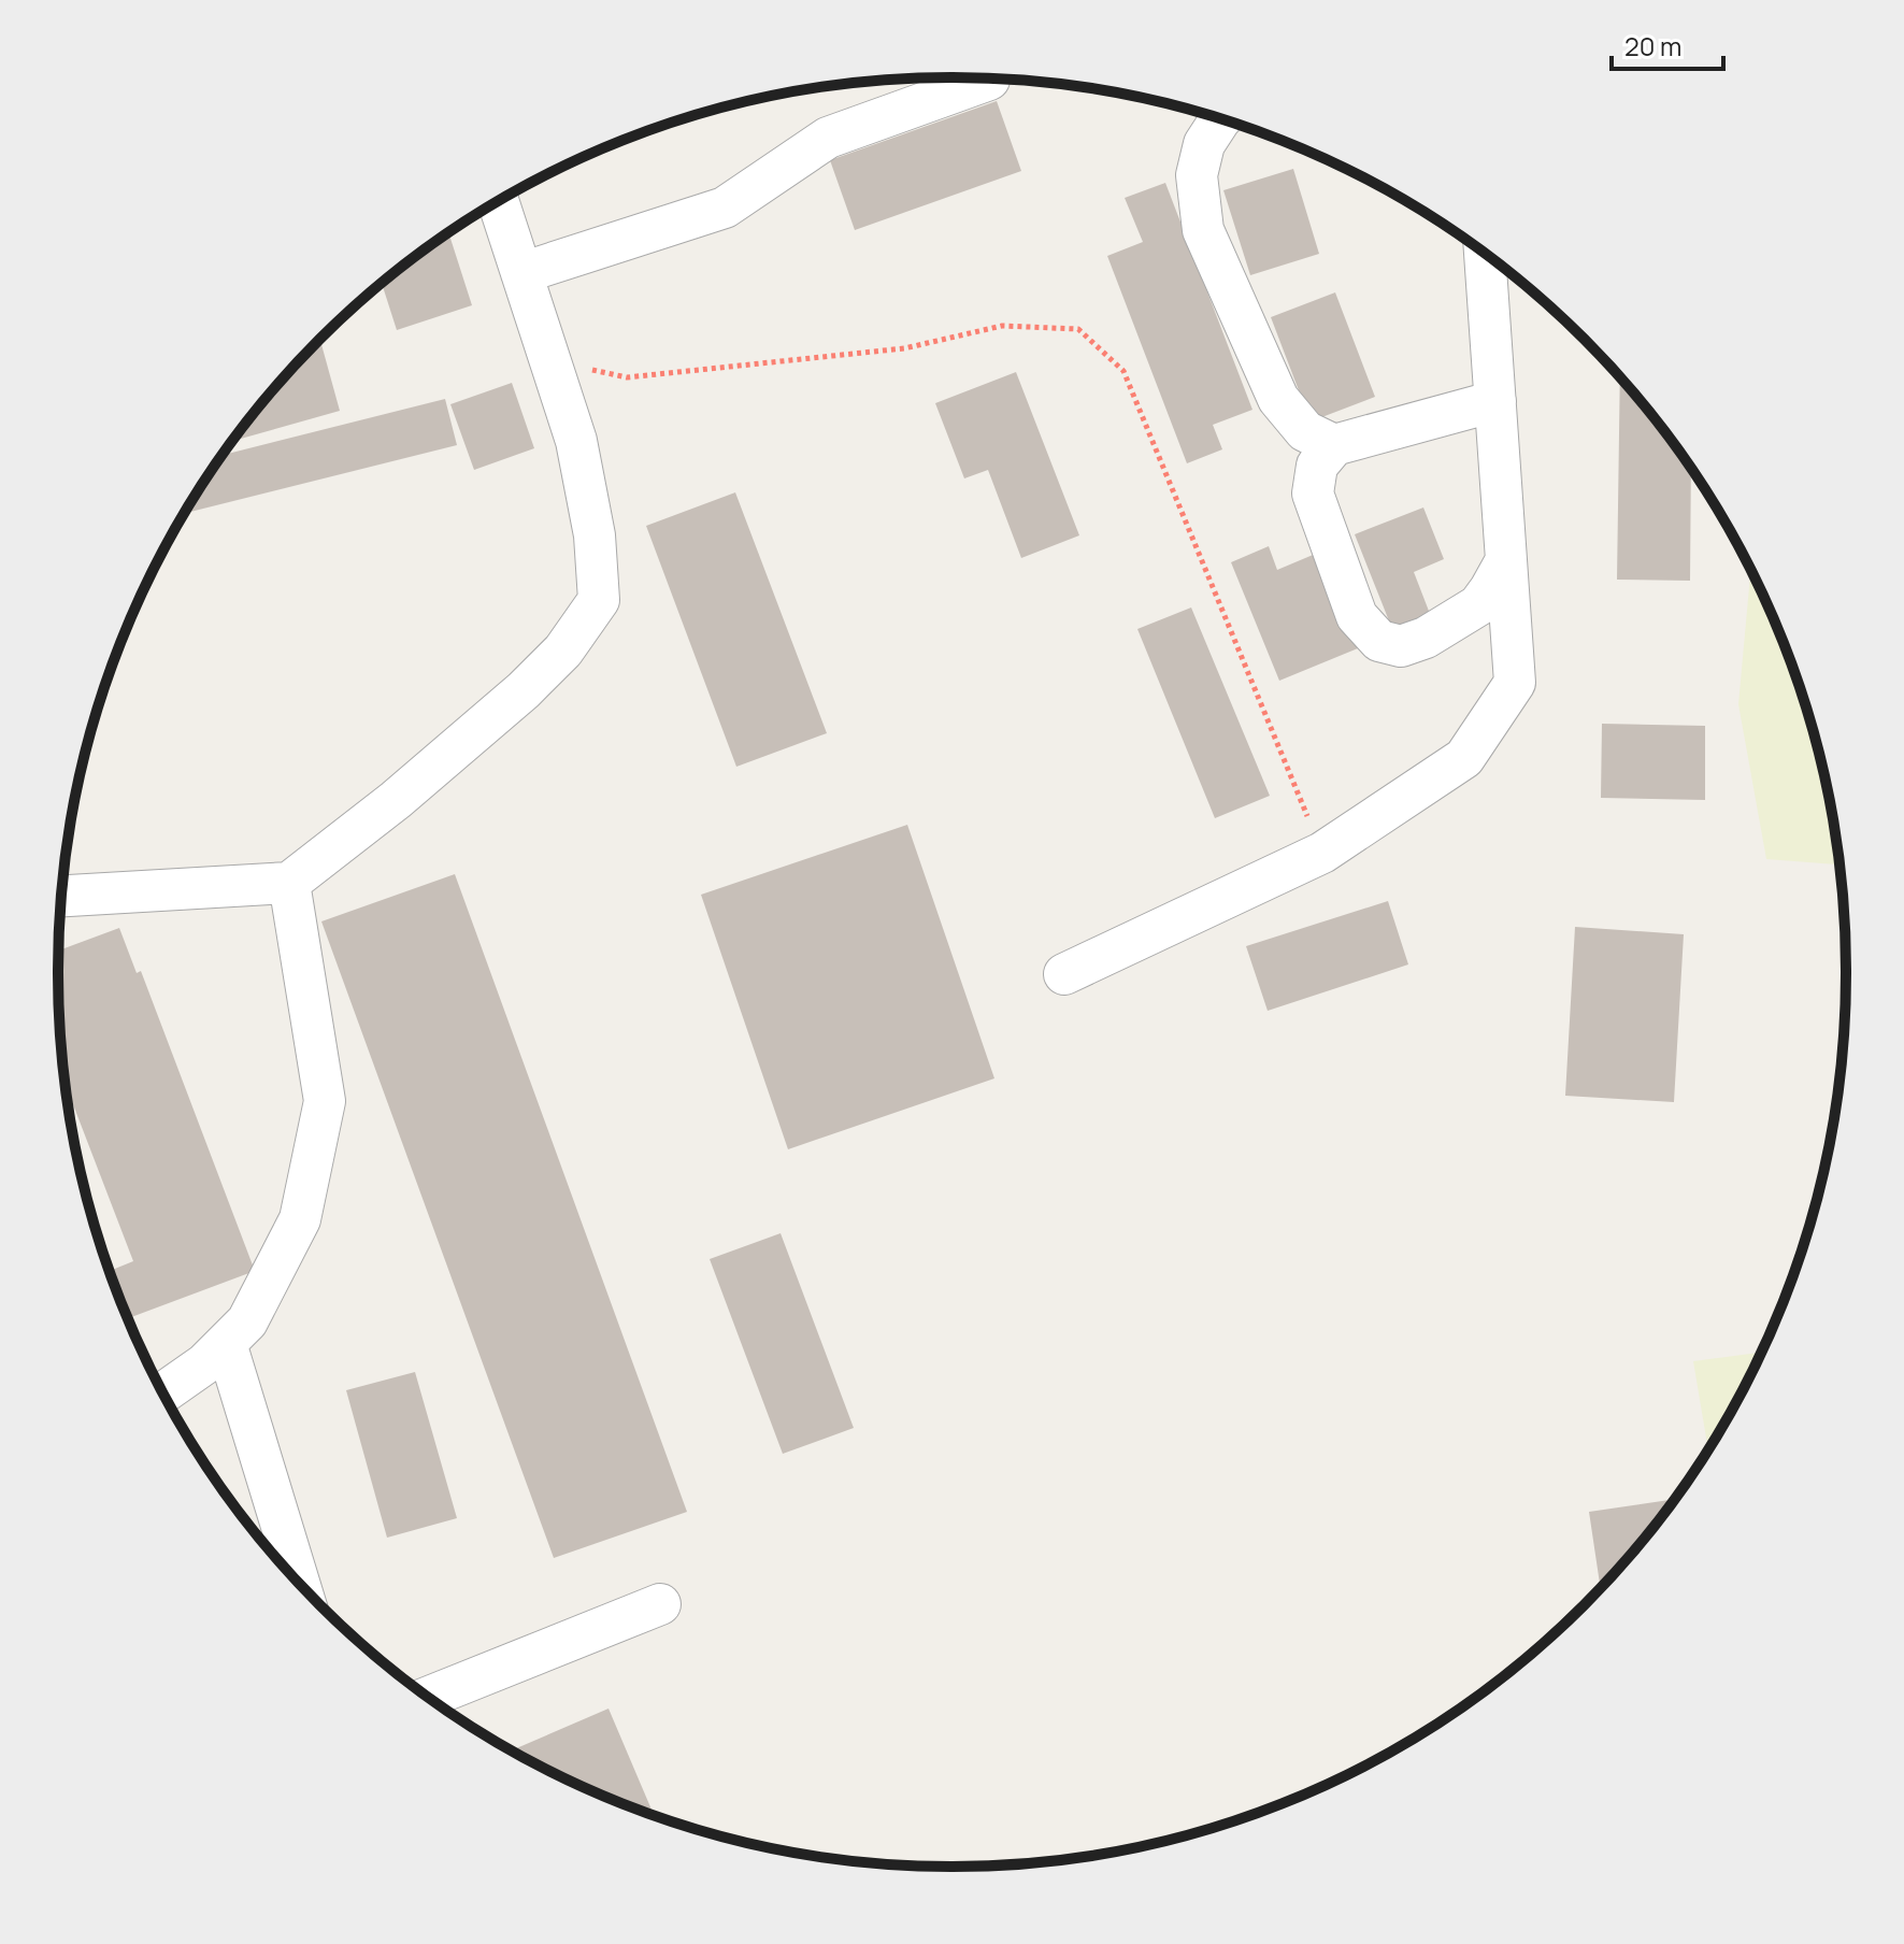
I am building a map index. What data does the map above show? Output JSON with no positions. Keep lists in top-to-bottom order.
{
  "scale_bar": "20 m"
}
